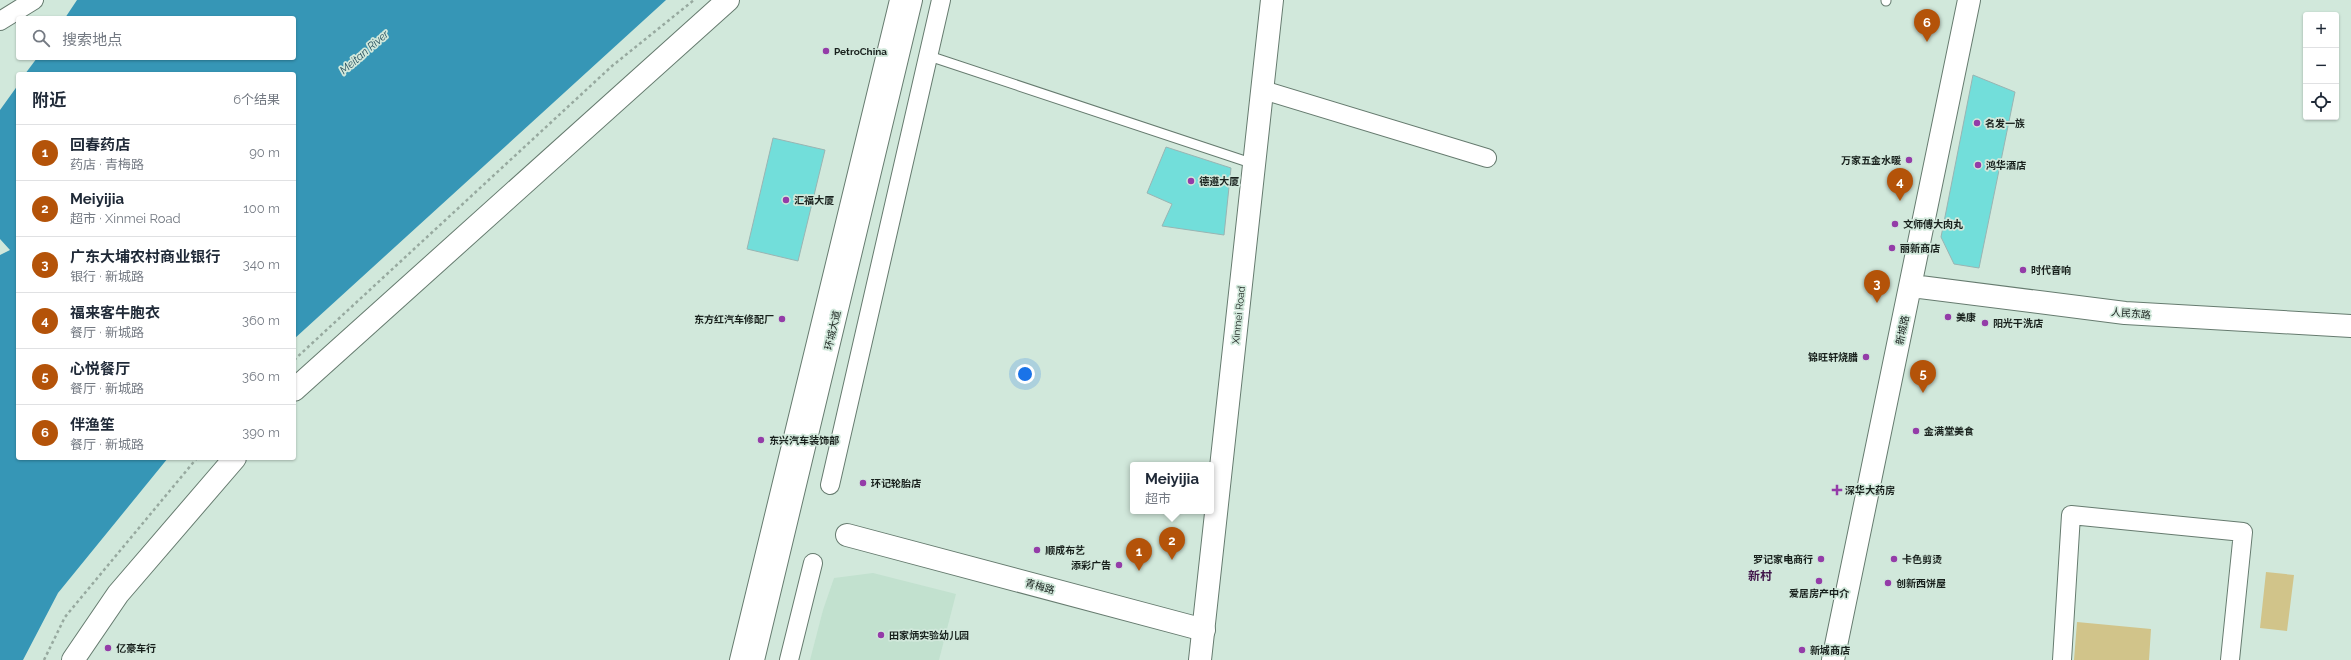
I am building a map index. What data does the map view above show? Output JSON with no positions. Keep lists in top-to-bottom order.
{
  "streets": {
    "main road": [
      "人民东路",
      "Xinmei Road",
      "环城大道",
      "新城路",
      "青梅路"
    ]
  },
  "crossings": [
    ["人民东路", "新城路"],
    ["Xinmei Road", "青梅路"]
  ],
  "districts": ["新村"],
  "water": ["Meitan River"],
  "places": {
    "other": [
      "PetroChina",
      "名发一族",
      "万家五金水暖",
      "鸿华酒店",
      "德遵大厦",
      "汇福大厦",
      "文师傅大肉丸",
      "丽新商店",
      "时代音响",
      "美康",
      "东方红汽车修配厂",
      "阳光干洗店",
      "锦旺轩烧腊",
      "金满堂美食",
      "东兴汽车装饰部",
      "环记轮胎店",
      "顺成布艺",
      "罗记家电商行",
      "卡色剪烫",
      "添彩广告",
      "爱居房产中介",
      "创新西饼屋",
      "田家炳实验幼儿园",
      "亿豪车行",
      "新城商店"
    ],
    "health": ["深华大药房"]
  },
  "page": {
    "pins": [
      "6",
      "4",
      "3",
      "5",
      "2",
      "1"
    ],
    "map_buttons": ["+", "−"],
    "search": "搜索地点",
    "heading": ["附近", "6个结果"],
    "list": [
      {
        "mark": "1",
        "name": "回春药店",
        "note": "药店 · 青梅路",
        "value": "90 m"
      },
      {
        "mark": "2",
        "name": "Meiyijia",
        "note": "超市 · Xinmei Road",
        "value": "100 m"
      },
      {
        "mark": "3",
        "name": "广东大埔农村商业银行",
        "note": "银行 · 新城路",
        "value": "340 m"
      },
      {
        "mark": "4",
        "name": "福来客牛胞衣",
        "note": "餐厅 · 新城路",
        "value": "360 m"
      },
      {
        "mark": "5",
        "name": "心悦餐厅",
        "note": "餐厅 · 新城路",
        "value": "360 m"
      },
      {
        "mark": "6",
        "name": "伴渔笙",
        "note": "餐厅 · 新城路",
        "value": "390 m"
      }
    ],
    "popup": ["Meiyijia", "超市"]
  }
}
